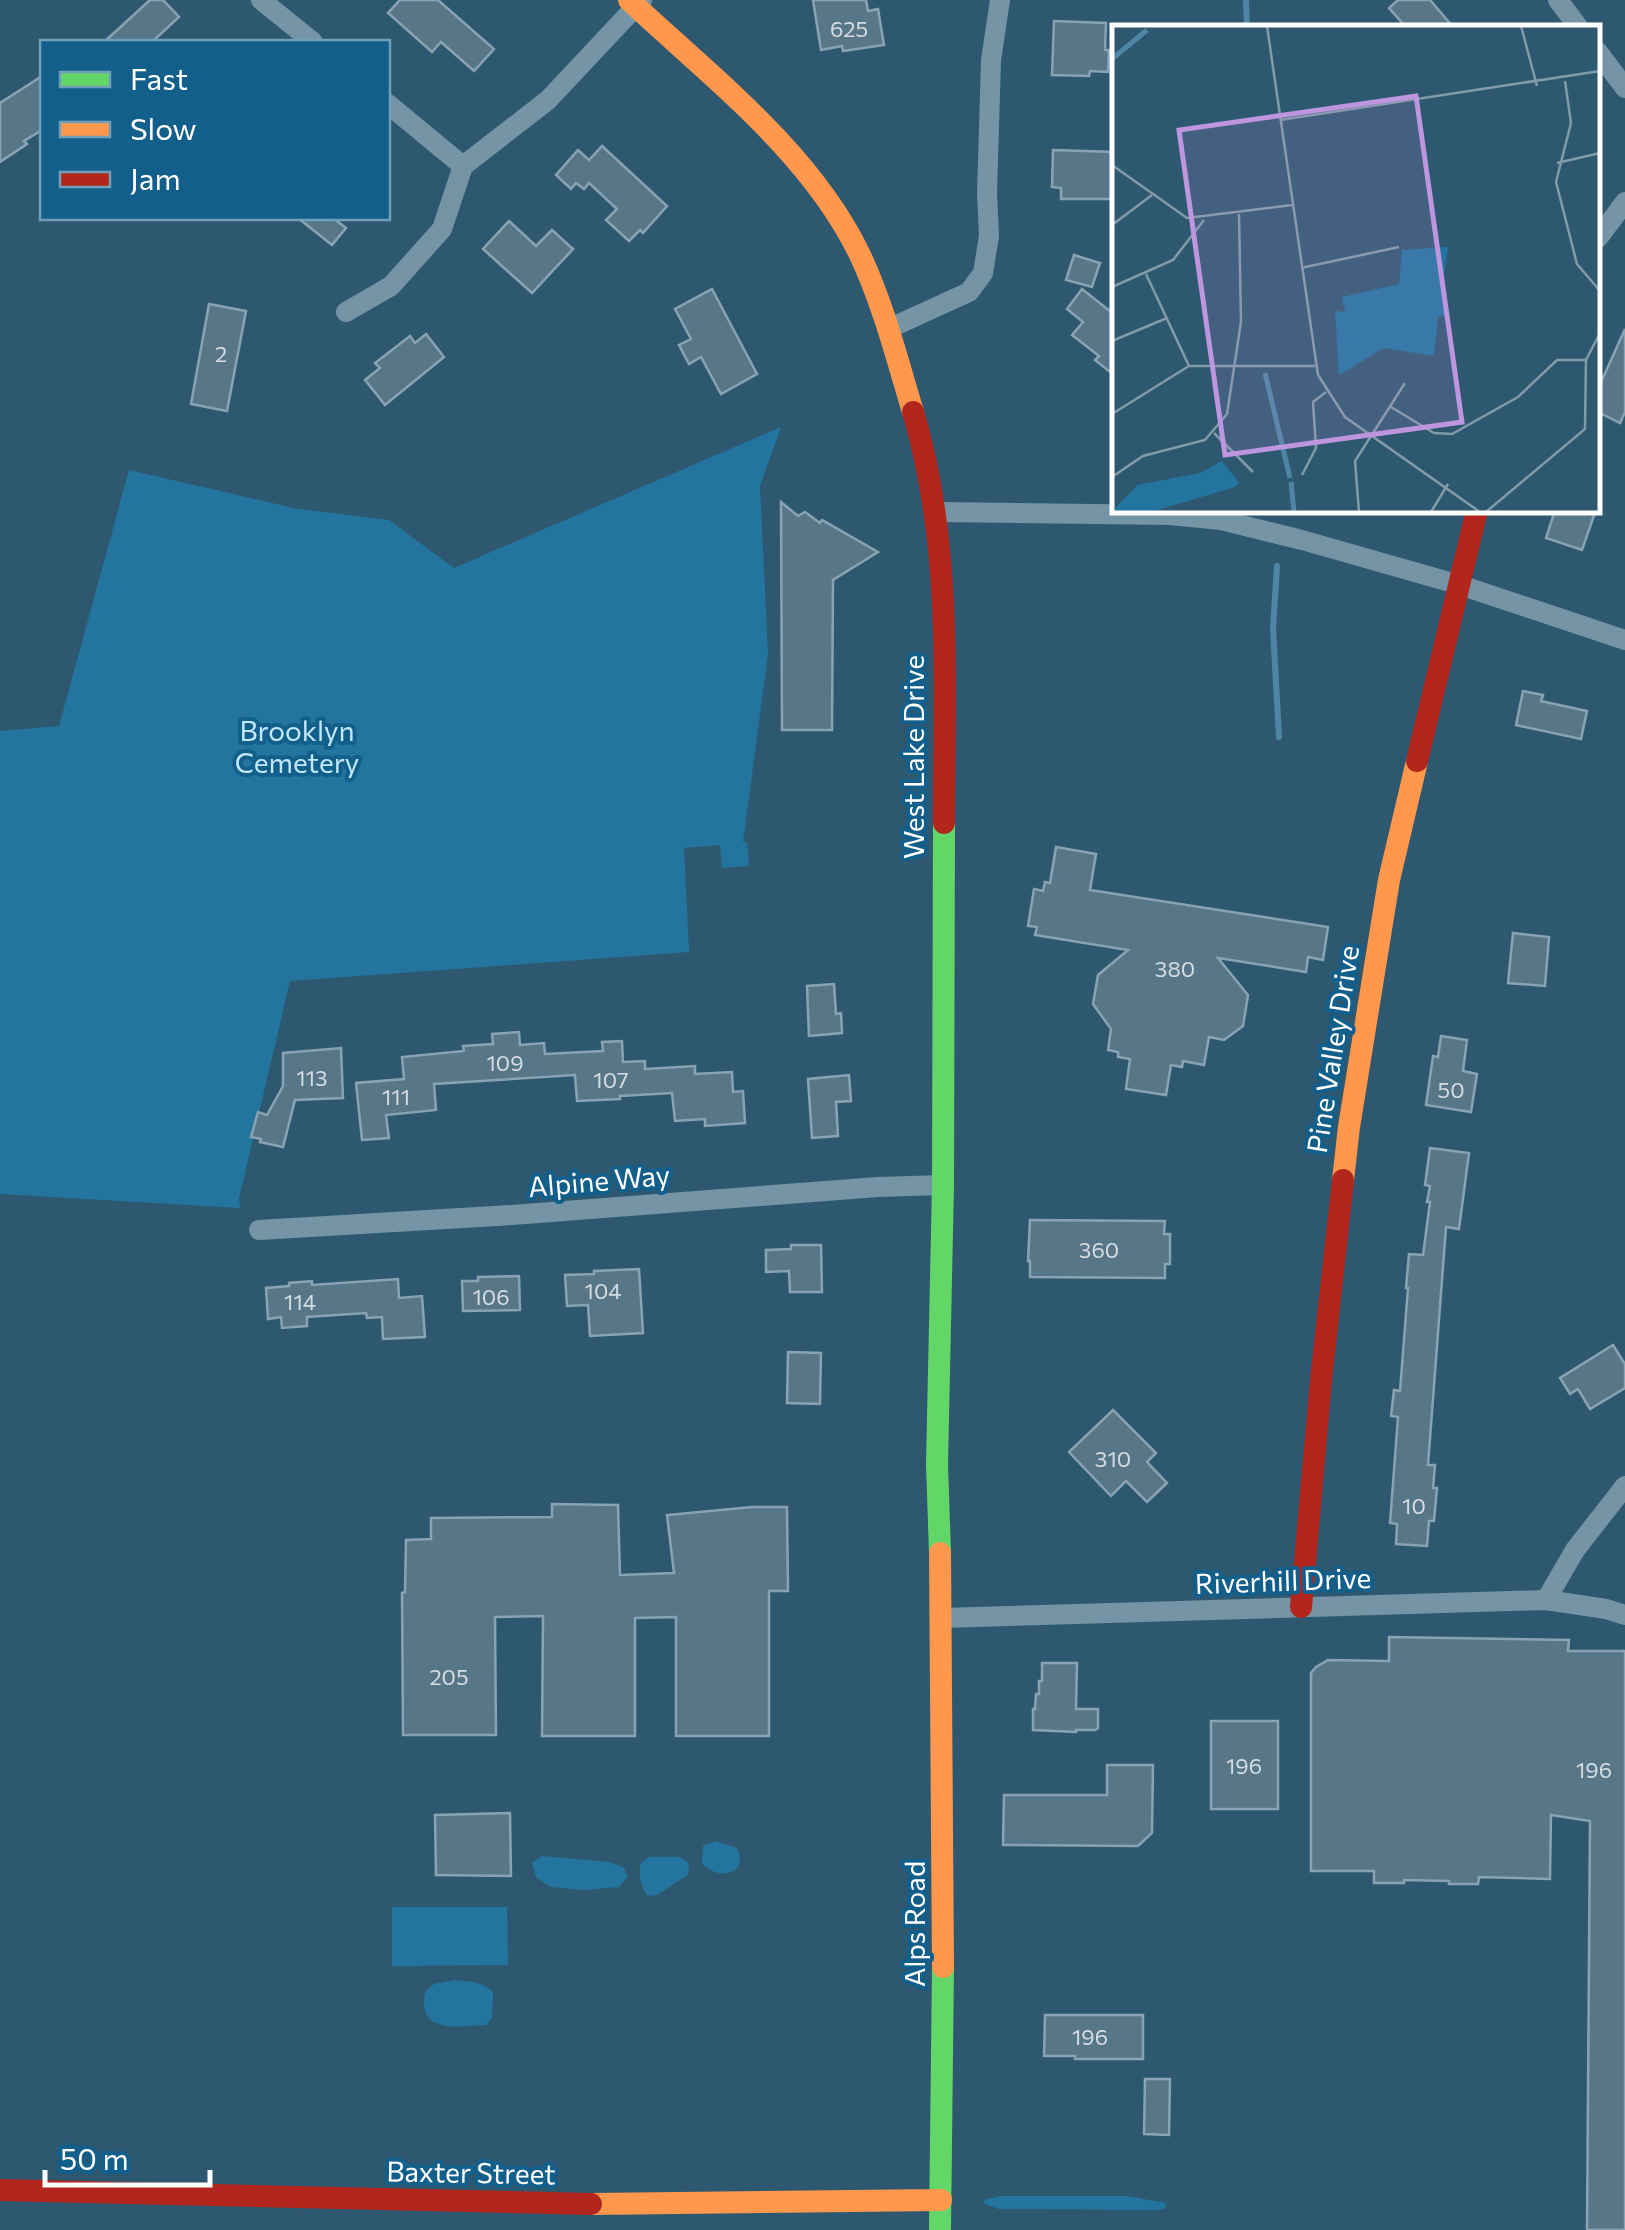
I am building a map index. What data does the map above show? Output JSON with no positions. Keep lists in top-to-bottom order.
{
  "streets": {
    "main road": [
      "West Lake Drive",
      "Pine Valley Drive",
      "Alps Road",
      "Baxter Street"
    ],
    "street": ["Alpine Way", "Riverhill Drive"]
  },
  "crossings": [
    ["West Lake Drive", "Alpine Way"],
    ["West Lake Drive", "Riverhill Drive"],
    ["West Lake Drive", "Alps Road"],
    ["Pine Valley Drive", "Riverhill Drive"],
    ["Riverhill Drive", "Alps Road"],
    ["Alps Road", "Baxter Street"]
  ],
  "parks": ["Brooklyn Cemetery"],
  "house_numbers": [
    "625",
    "2",
    "380",
    "109",
    "113",
    "107",
    "50",
    "111",
    "360",
    "104",
    "106",
    "114",
    "310",
    "10",
    "205",
    "196",
    "196",
    "196"
  ],
  "legend": ["Fast", "Slow", "Jam"],
  "scale_bar": "50 m"
}
